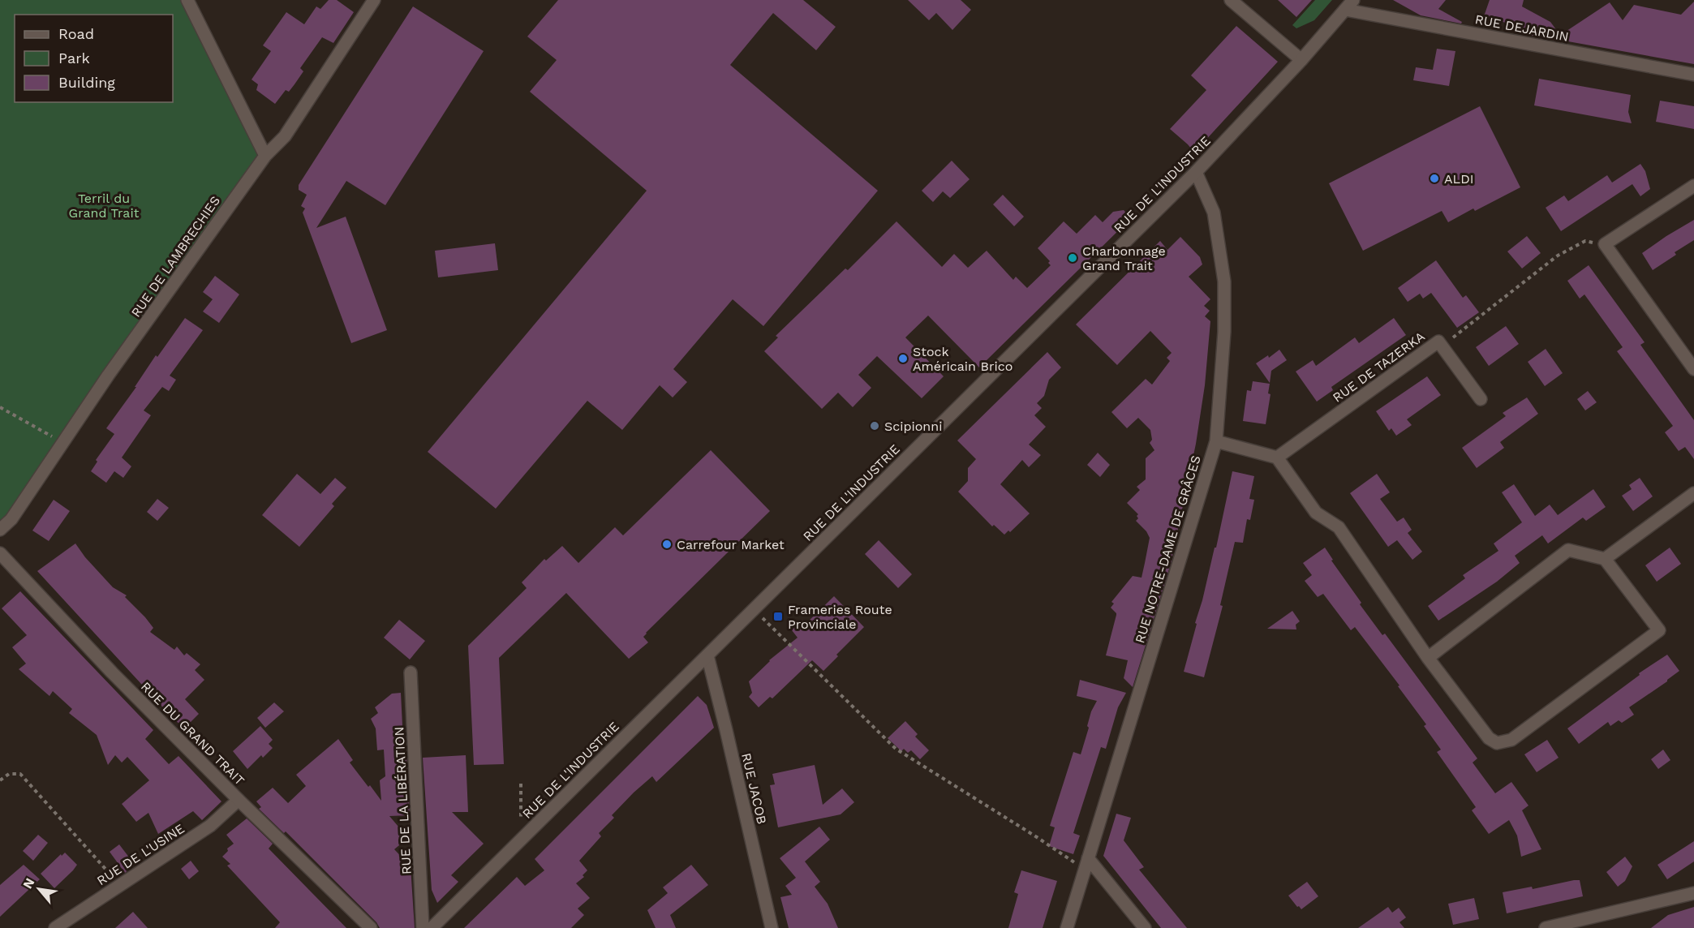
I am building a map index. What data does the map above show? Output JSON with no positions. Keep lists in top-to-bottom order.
{
  "streets": {
    "street": [
      "RUE DEJARDIN",
      "RUE DE L'INDUSTRIE",
      "RUE DE LAMBRECHIES",
      "RUE DE TAZERKA",
      "RUE NOTRE-DAME DE GRÂCES",
      "RUE DU GRAND TRAIT",
      "RUE JACOB",
      "RUE DE LA LIBÉRATION",
      "RUE DE L'USINE"
    ]
  },
  "crossings": [
    ["RUE DEJARDIN", "RUE DE L'INDUSTRIE"],
    ["RUE DE L'INDUSTRIE", "RUE NOTRE-DAME DE GRÂCES"],
    ["RUE DE L'INDUSTRIE", "RUE JACOB"],
    ["RUE DU GRAND TRAIT", "RUE DE L'USINE"]
  ],
  "parks": ["Terril du Grand Trait"],
  "places": {
    "other": [
      "ALDI",
      "Charbonnage Grand Trait",
      "Stock Américain Brico",
      "Scipionni",
      "Carrefour Market"
    ],
    "transit": ["Frameries Route Provinciale"]
  },
  "legend": ["Road", "Park", "Building"],
  "north": "top left"
}
